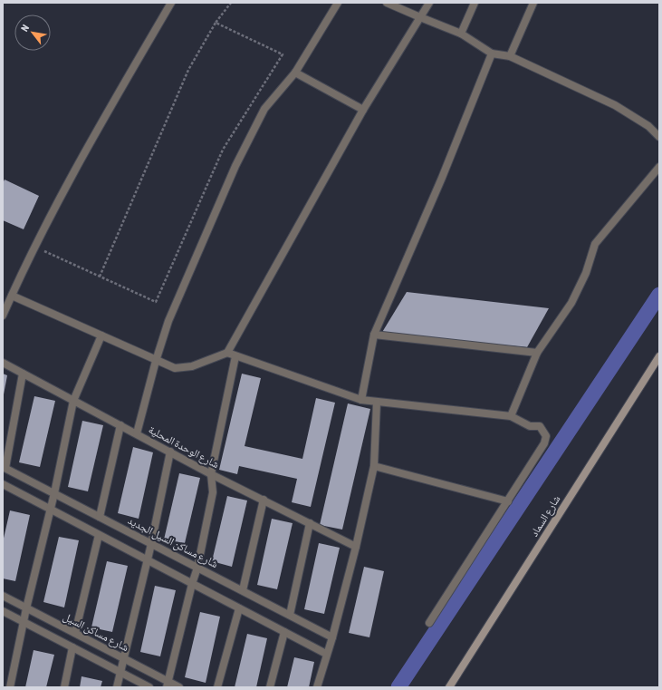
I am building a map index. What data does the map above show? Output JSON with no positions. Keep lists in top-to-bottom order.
{
  "streets": {
    "street": [
      "شارع الوحدة المحلية",
      "شارع السماد",
      "شارع مساكن السيل الجديد",
      "شارع مساكن السيل"
    ]
  },
  "north": "top left"
}
